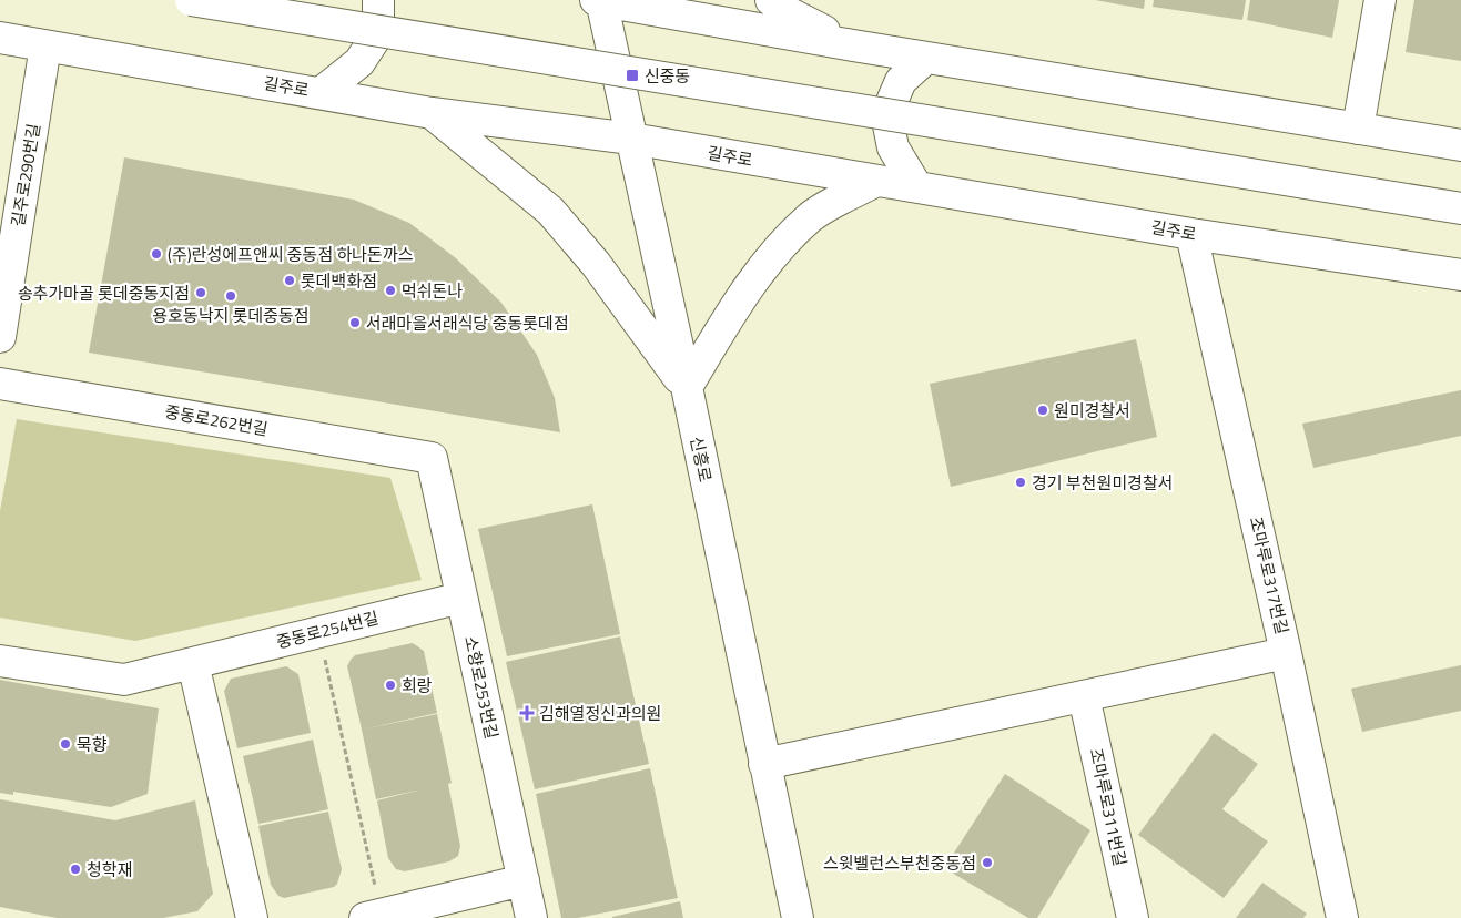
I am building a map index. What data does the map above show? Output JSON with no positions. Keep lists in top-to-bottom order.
{
  "streets": {
    "street": [
      "길주로",
      "길주로290번길",
      "중동로262번길",
      "신흥로",
      "조마루로317번길",
      "중동로254번길",
      "소향로253번길",
      "조마루로311번길"
    ]
  },
  "crossings": [
    ["길주로", "길주로290번길"],
    ["길주로", "신흥로"],
    ["길주로", "조마루로317번길"],
    ["중동로262번길", "소향로253번길"],
    ["중동로254번길", "소향로253번길"]
  ],
  "places": {
    "transit": ["신중동"],
    "other": [
      "(주)란성에프앤씨 중동점 하나돈까스",
      "롯데백화점",
      "먹쉬돈나",
      "송추가마골 롯데중동지점",
      "용호동낙지 롯데중동점",
      "서래마을서래식당 중동롯데점",
      "원미경찰서",
      "경기 부천원미경찰서",
      "회랑",
      "묵향",
      "스윗밸런스부천중동점",
      "청학재"
    ],
    "health": ["김해열정신과의원"]
  }
}
